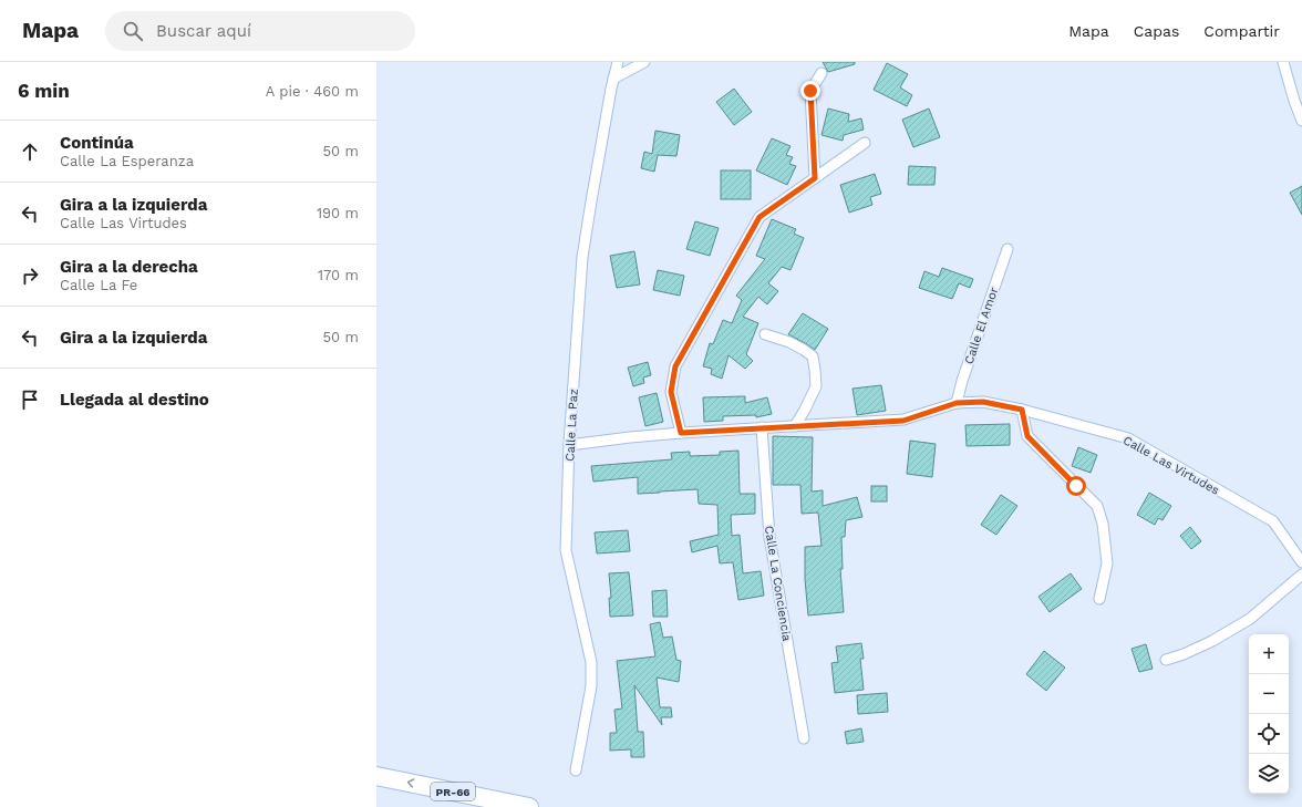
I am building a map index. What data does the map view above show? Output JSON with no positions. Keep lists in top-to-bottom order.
{
  "streets": {
    "highway": ["PR-66"],
    "street": [
      "Calle El Amor",
      "Calle La Paz",
      "Calle Las Virtudes",
      "Calle La Conciencia"
    ]
  },
  "crossings": [
    ["Calle El Amor", "Calle Las Virtudes"],
    ["Calle La Paz", "Calle Las Virtudes"],
    ["Calle Las Virtudes", "Calle La Conciencia"]
  ],
  "page": {
    "header": "Mapa",
    "search": "Buscar aquí",
    "nav": ["Mapa", "Capas", "Compartir"],
    "heading": ["6 min", "A pie · 460 m"],
    "list": [
      ["Continúa", "Calle La Esperanza", "50 m"],
      ["Gira a la izquierda", "Calle Las Virtudes", "190 m"],
      ["Gira a la derecha", "Calle La Fe", "170 m"],
      ["Gira a la izquierda", "50 m"],
      "Llegada al destino"
    ],
    "map_buttons": ["+", "−"]
  }
}
